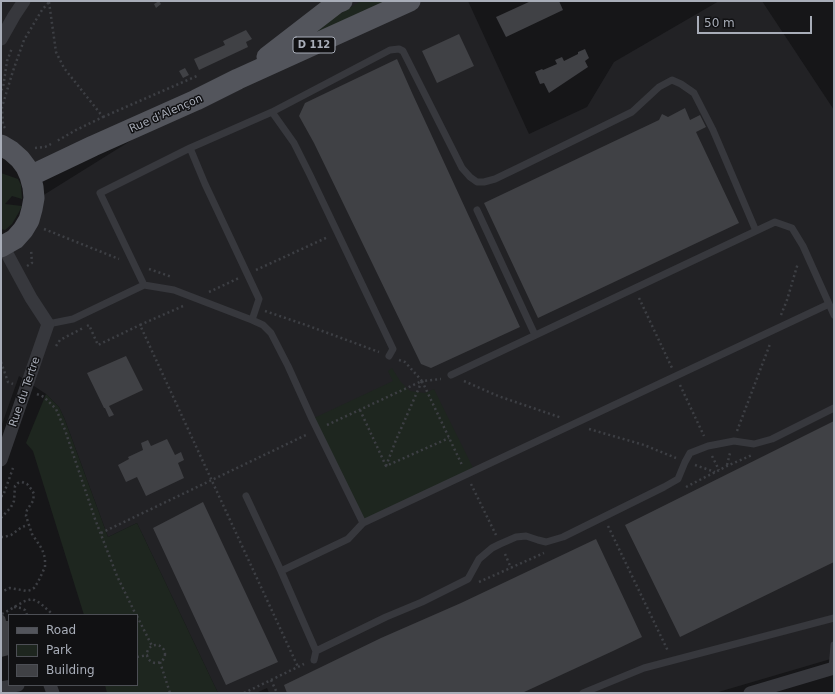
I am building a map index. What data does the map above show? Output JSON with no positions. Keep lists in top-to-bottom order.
{
  "streets": {
    "main road": ["D 112", "Rue d'Alençon"],
    "street": ["Rue du Tertre"]
  },
  "legend": ["Road", "Park", "Building"],
  "scale_bar": "50 m"
}
